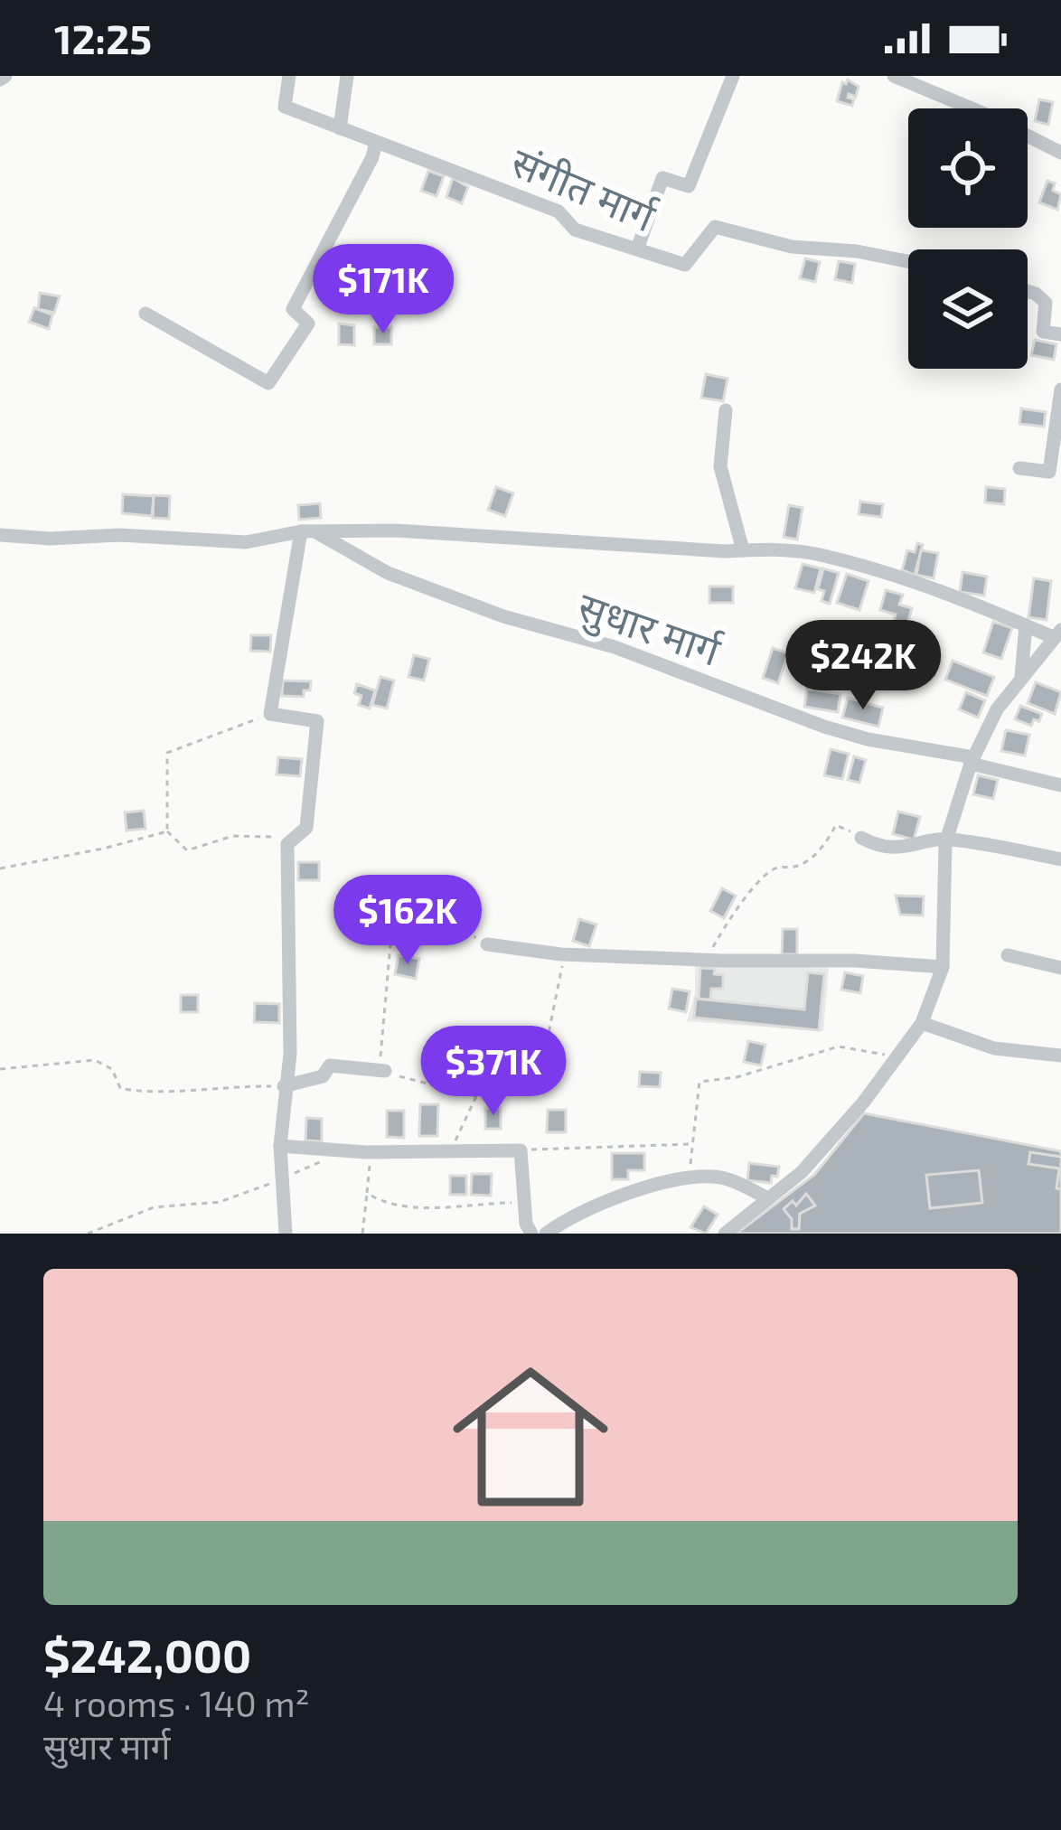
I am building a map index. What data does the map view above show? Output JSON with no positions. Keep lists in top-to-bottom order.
{
  "streets": {
    "street": ["संगीत मार्ग", "सुधार मार्ग"]
  },
  "page": {
    "status": "12:25",
    "price": [
      "$171K",
      "$242K",
      "$162K",
      "$371K"
    ],
    "list": [
      {
        "name": "$242,000",
        "note": "4 rooms · 140 m² · सुधार मार्ग"
      }
    ]
  }
}
